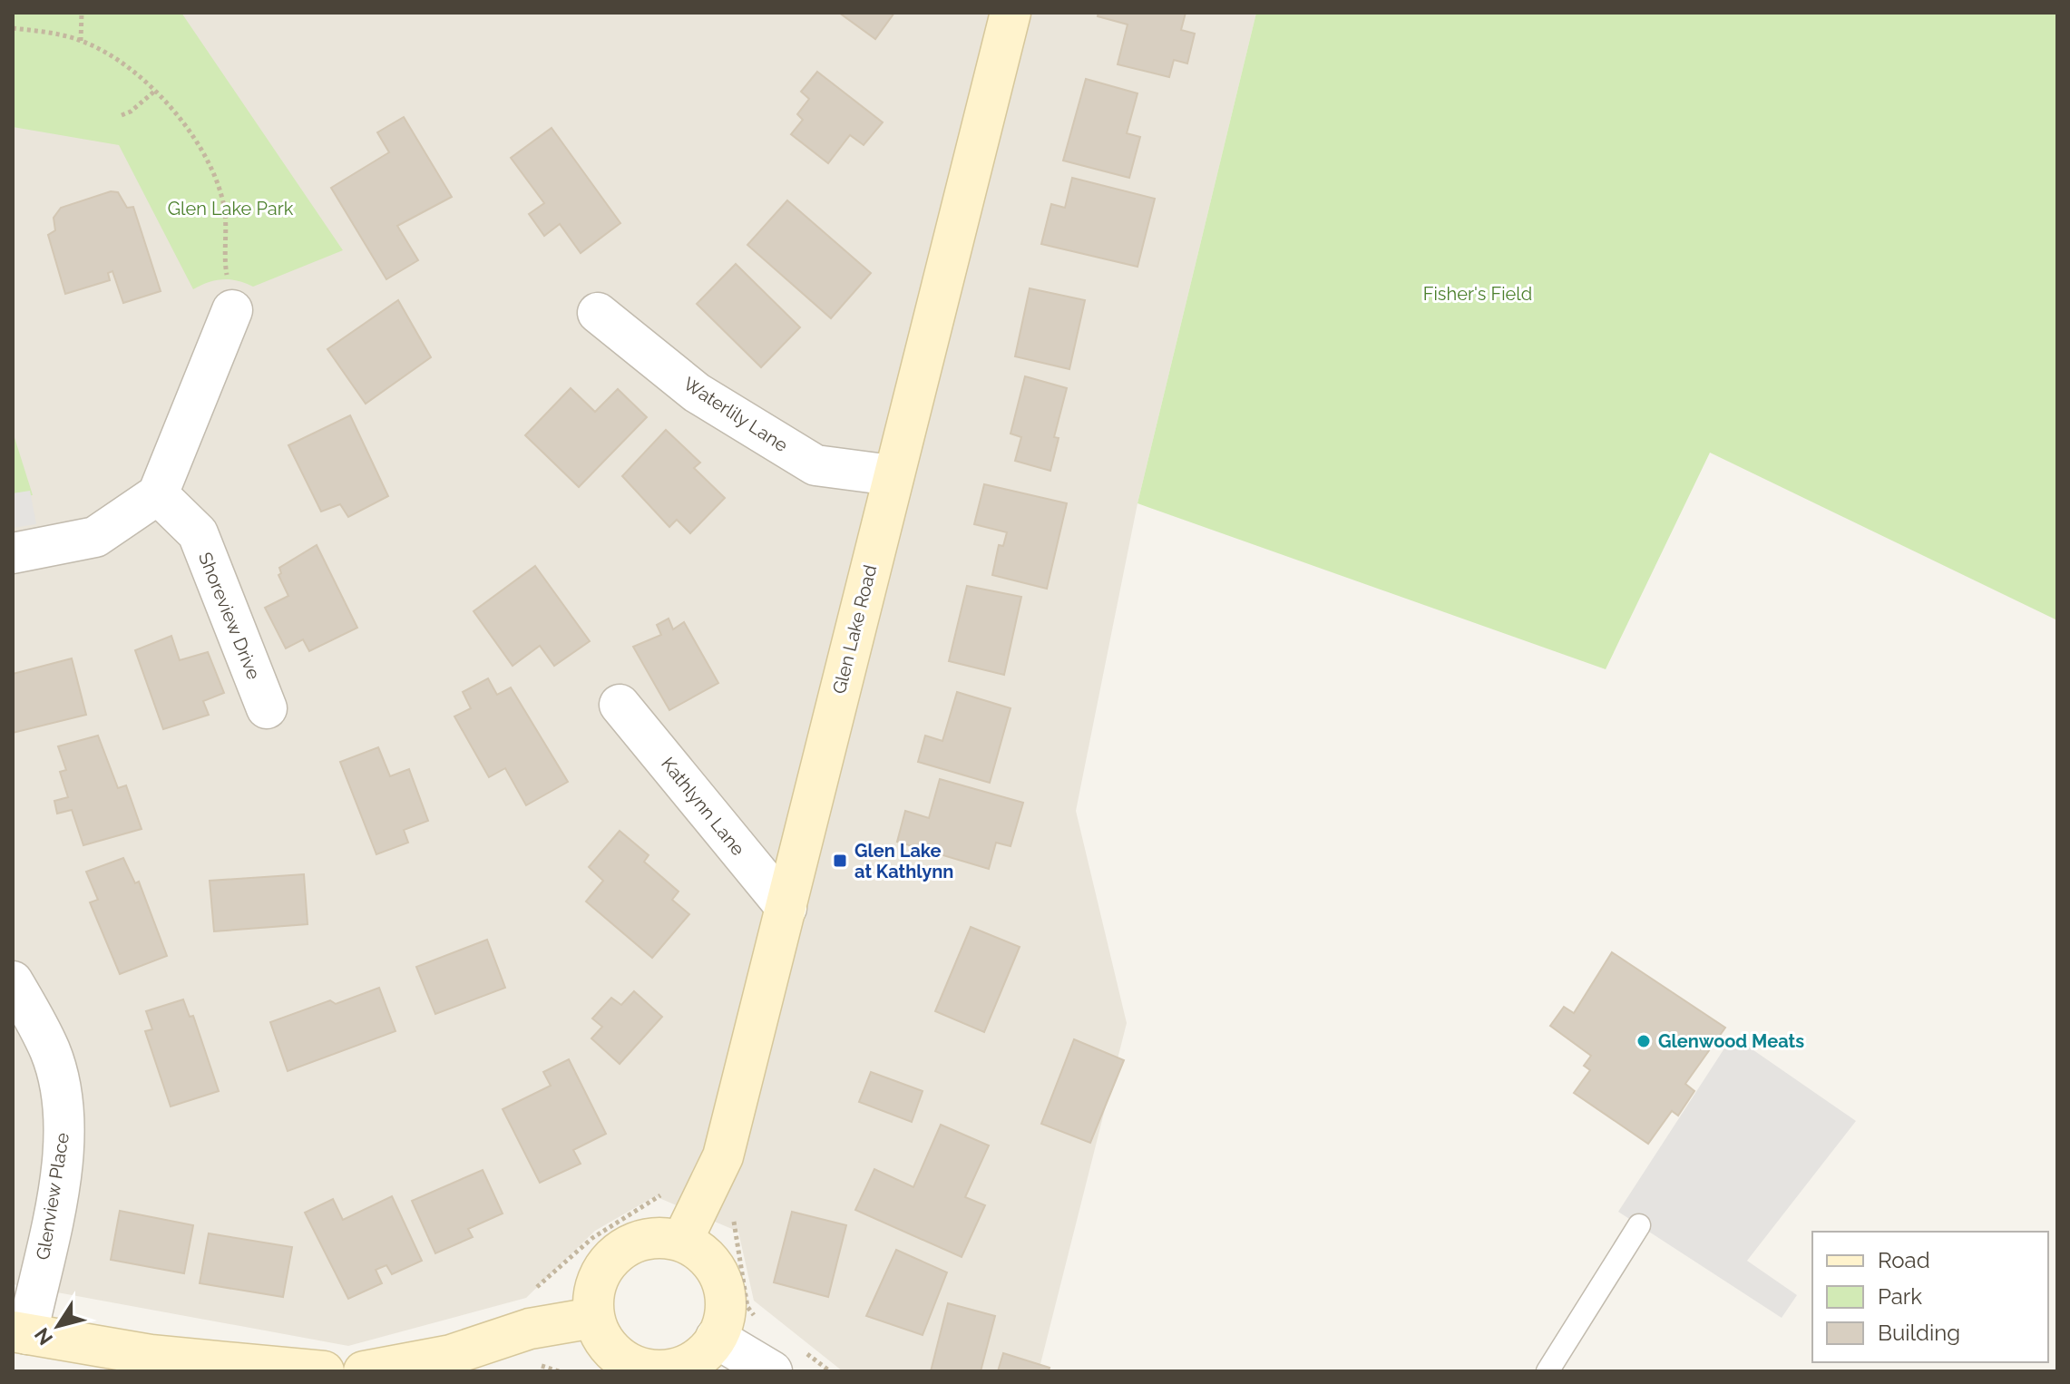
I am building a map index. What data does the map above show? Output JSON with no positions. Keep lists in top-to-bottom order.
{
  "streets": {
    "street": [
      "Waterlily Lane",
      "Shoreview Drive",
      "Glen Lake Road",
      "Kathlynn Lane",
      "Glenview Place"
    ]
  },
  "crossings": [
    ["Waterlily Lane", "Glen Lake Road"],
    ["Glen Lake Road", "Kathlynn Lane"]
  ],
  "parks": ["Glen Lake Park", "Fisher's Field"],
  "places": {
    "transit": ["Glen Lake at Kathlynn"],
    "other": ["Glenwood Meats"]
  },
  "legend": ["Road", "Park", "Building"],
  "north": "bottom left"
}
